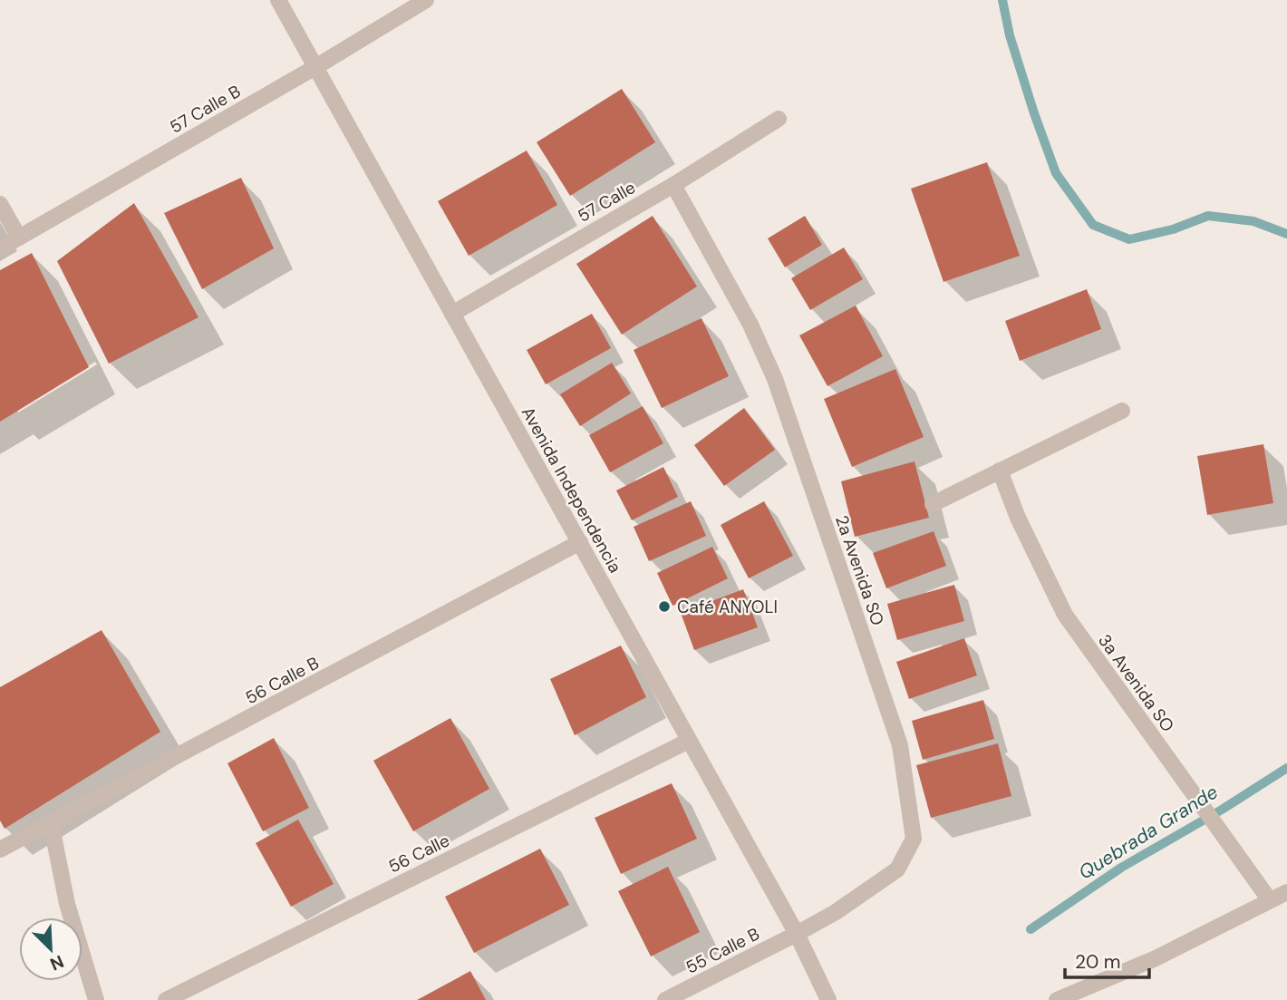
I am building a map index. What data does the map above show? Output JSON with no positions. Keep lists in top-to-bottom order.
{
  "streets": {
    "street": [
      "57 Calle B",
      "57 Calle",
      "Avenida Independencia",
      "2a Avenida SO",
      "56 Calle B",
      "3a Avenida SO",
      "56 Calle",
      "55 Calle B"
    ]
  },
  "crossings": [
    ["57 Calle B", "Avenida Independencia"],
    ["57 Calle", "Avenida Independencia"],
    ["57 Calle", "2a Avenida SO"],
    ["Avenida Independencia", "2a Avenida SO"],
    ["Avenida Independencia", "56 Calle B"],
    ["Avenida Independencia", "56 Calle"],
    ["Avenida Independencia", "55 Calle B"],
    ["2a Avenida SO", "55 Calle B"]
  ],
  "water": ["Quebrada Grande"],
  "places": ["Café ANYOLI"],
  "scale_bar": "20 m",
  "north": "bottom right"
}
